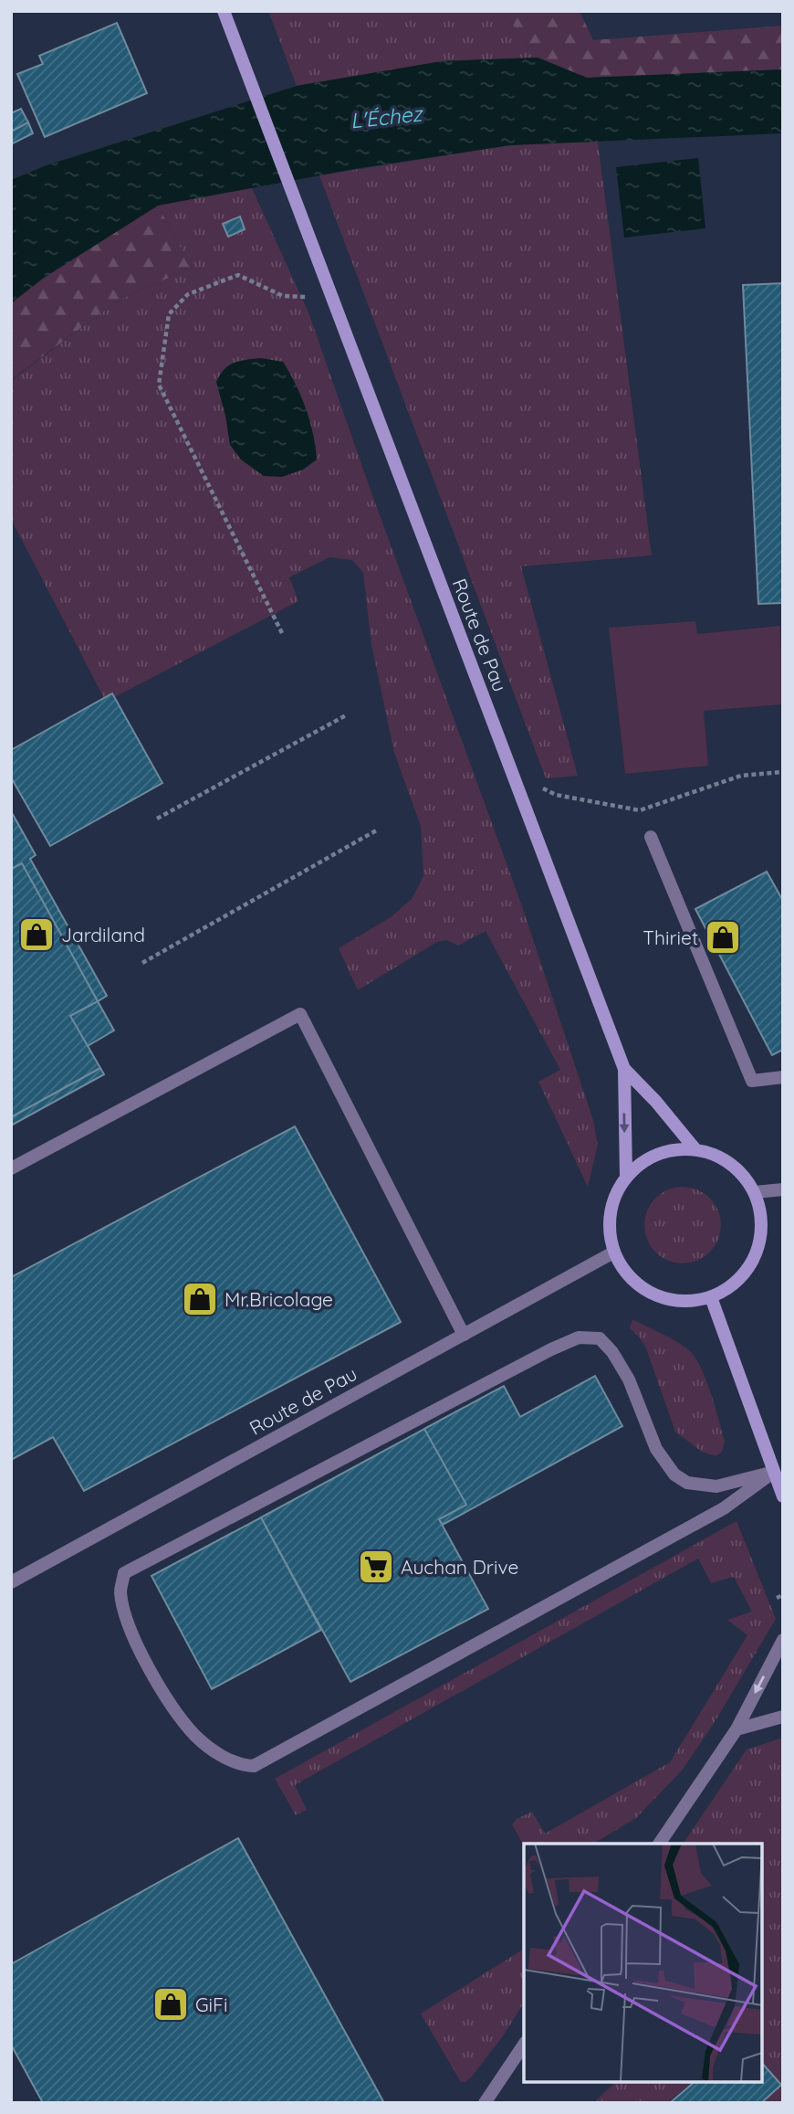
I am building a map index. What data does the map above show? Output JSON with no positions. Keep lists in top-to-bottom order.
{
  "streets": {
    "main road": ["Route de Pau"]
  },
  "water": ["L'Échez"],
  "places": {
    "shop": [
      "Jardiland",
      "Thiriet",
      "Mr.Bricolage",
      "GiFi"
    ],
    "supermarket": ["Auchan Drive"]
  }
}
